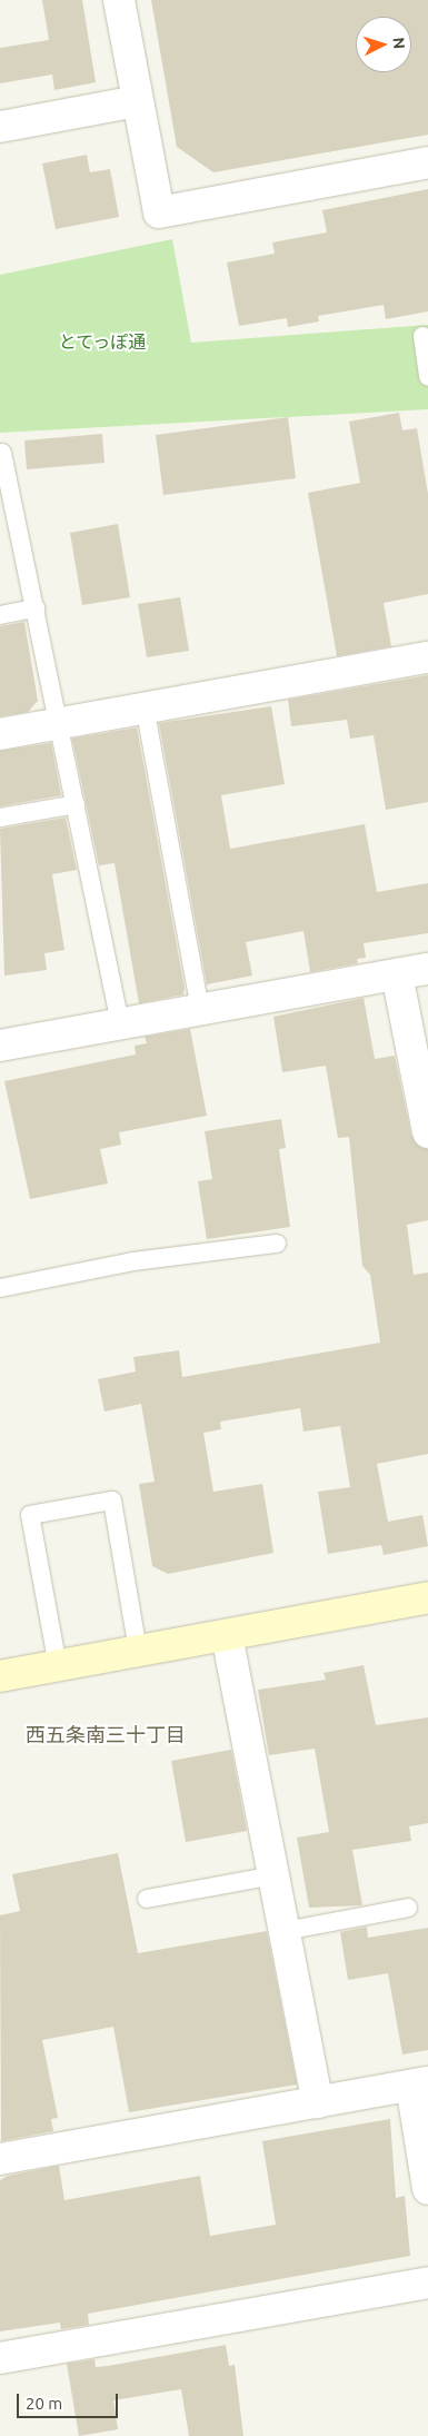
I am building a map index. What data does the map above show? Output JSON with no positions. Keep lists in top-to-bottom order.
{
  "districts": ["西五条南三十丁目"],
  "parks": ["とてっぽ通"],
  "scale_bar": "20 m",
  "north": "right"
}
